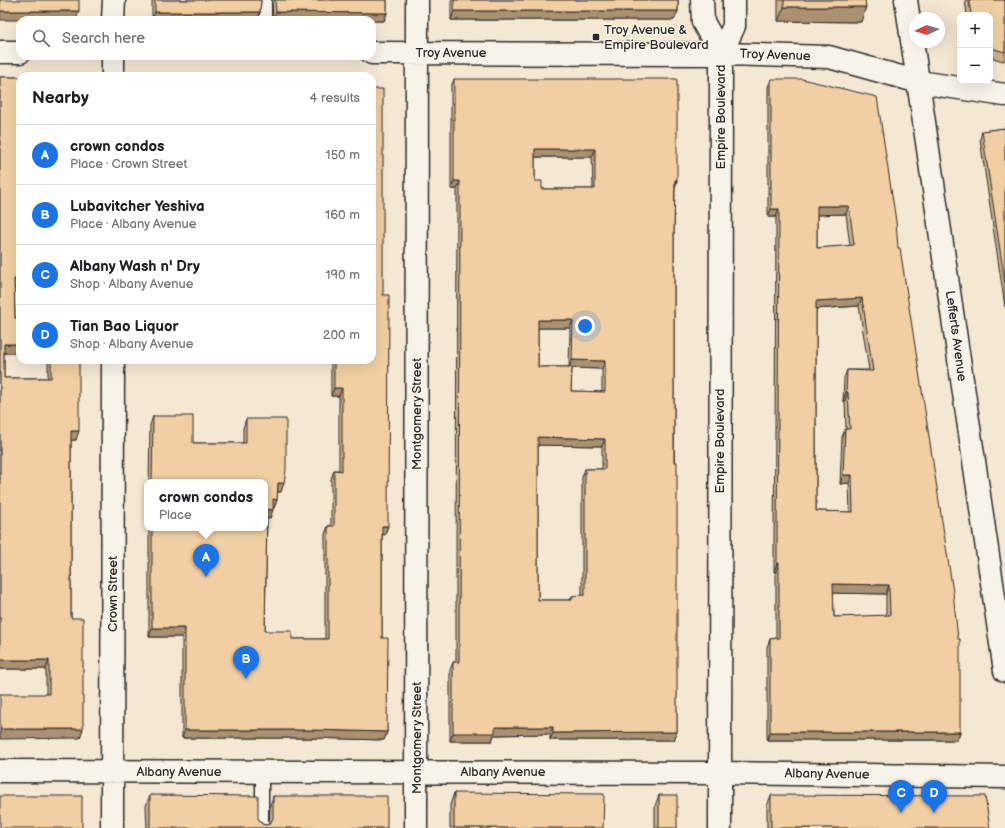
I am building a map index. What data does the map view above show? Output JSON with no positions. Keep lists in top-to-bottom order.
{
  "streets": {
    "street": [
      "Troy Avenue",
      "Empire Boulevard",
      "Lefferts Avenue",
      "Montgomery Street",
      "Crown Street",
      "Albany Avenue"
    ]
  },
  "crossings": [
    ["Troy Avenue", "Empire Boulevard"],
    ["Troy Avenue", "Lefferts Avenue"],
    ["Troy Avenue", "Montgomery Street"],
    ["Empire Boulevard", "Albany Avenue"],
    ["Montgomery Street", "Albany Avenue"],
    ["Crown Street", "Albany Avenue"]
  ],
  "places": {
    "transit": ["Troy Avenue & Empire Boulevard"]
  },
  "north": "left",
  "page": {
    "map_buttons": ["+", "−"],
    "search": "Search here",
    "heading": ["Nearby", "4 results"],
    "list": [
      {
        "mark": "A",
        "name": "crown condos",
        "note": "Place · Crown Street",
        "value": "150 m"
      },
      {
        "mark": "B",
        "name": "Lubavitcher Yeshiva",
        "note": "Place · Albany Avenue",
        "value": "160 m"
      },
      {
        "mark": "C",
        "name": "Albany Wash n' Dry",
        "note": "Shop · Albany Avenue",
        "value": "190 m"
      },
      {
        "mark": "D",
        "name": "Tian Bao Liquor",
        "note": "Shop · Albany Avenue",
        "value": "200 m"
      }
    ],
    "popup": ["crown condos", "Place"],
    "pins": [
      "A",
      "B",
      "C",
      "D"
    ]
  }
}
